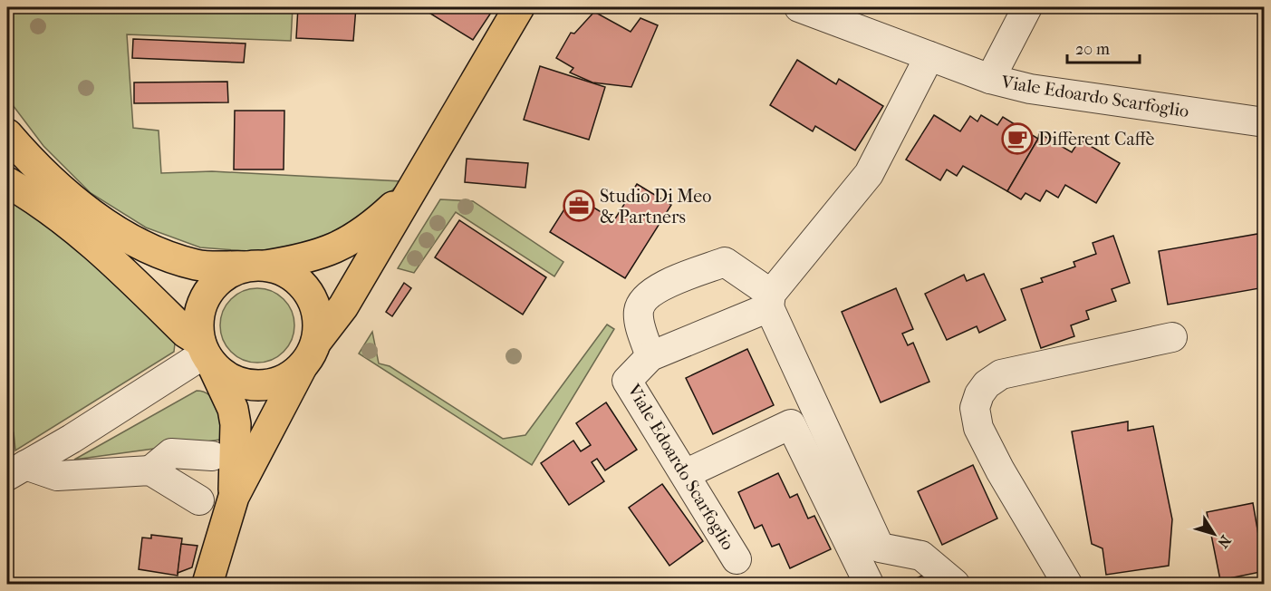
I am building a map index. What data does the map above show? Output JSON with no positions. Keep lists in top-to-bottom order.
{
  "streets": {
    "street": ["Viale Edoardo Scarfoglio"]
  },
  "places": {
    "cafe": ["Different Caffè"],
    "office": ["Studio Di Meo & Partners"]
  },
  "scale_bar": "20 m",
  "north": "bottom right"
}
